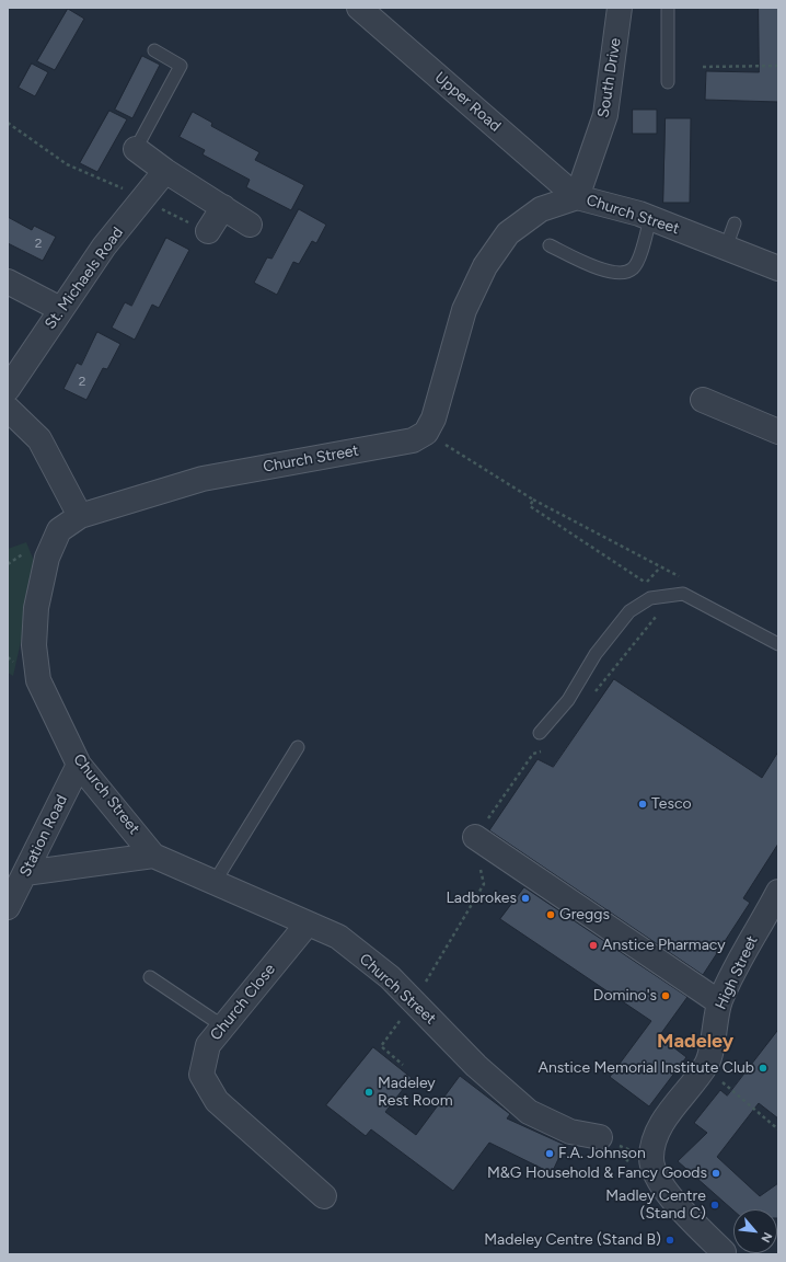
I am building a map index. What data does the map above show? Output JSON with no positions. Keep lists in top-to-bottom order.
{
  "streets": {
    "street": [
      "South Drive",
      "Upper Road",
      "Church Street",
      "St. Michaels Road",
      "Station Road",
      "High Street",
      "Church Close"
    ]
  },
  "crossings": [
    ["South Drive", "Upper Road"],
    ["South Drive", "Church Street"],
    ["Upper Road", "Church Street"],
    ["Church Street", "Station Road"],
    ["Church Street", "Church Close"]
  ],
  "districts": ["Madeley"],
  "places": [
    "Tesco",
    "Ladbrokes",
    "Greggs",
    "Anstice Pharmacy",
    "Domino's",
    "Anstice Memorial Institute Club",
    "Madeley Rest Room",
    "F.A. Johnson",
    "M&G Household & Fancy Goods",
    "Madley Centre (Stand C)",
    "Madeley Centre (Stand B)"
  ],
  "house_numbers": ["2", "2"],
  "north": "bottom right"
}
